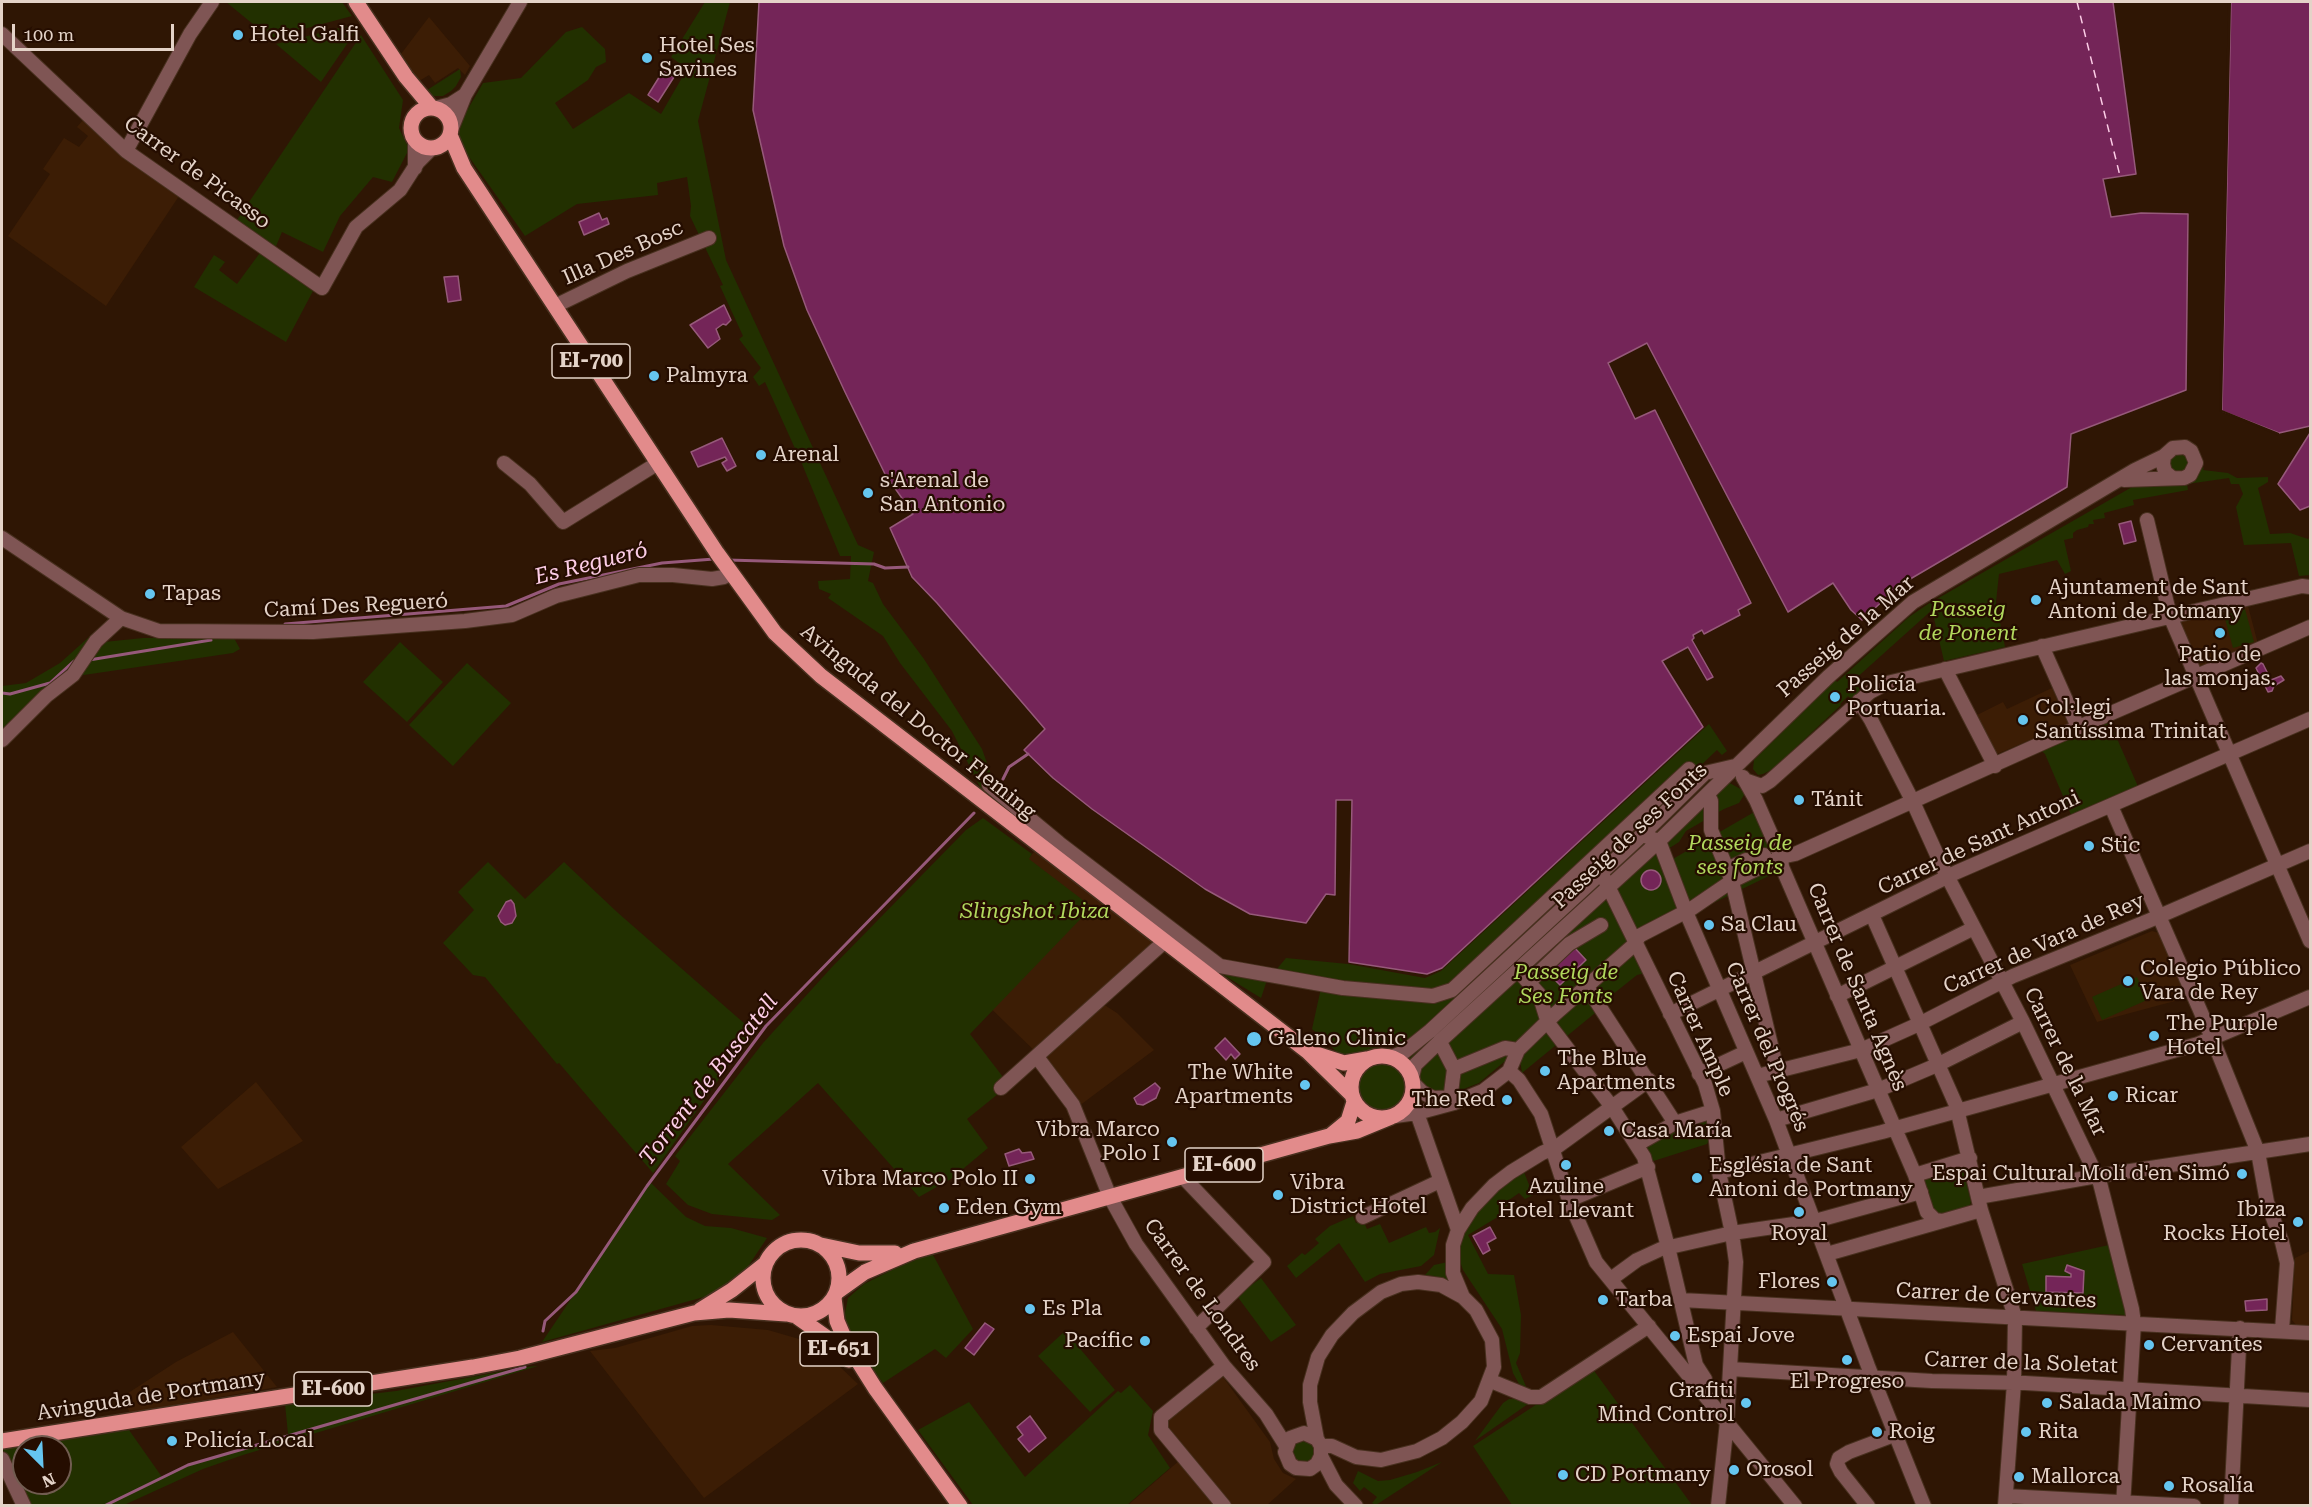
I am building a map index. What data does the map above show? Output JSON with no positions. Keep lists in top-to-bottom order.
{
  "streets": {
    "main road": [
      "EI-700",
      "Avinguda del Doctor Fleming",
      "EI-600",
      "EI-651",
      "Avinguda de Portmany"
    ],
    "street": [
      "Carrer de Picasso",
      "Illa Des Bosc",
      "Camí Des Regueró",
      "Passeig de la Mar",
      "Passeig de ses Fonts",
      "Carrer de Sant Antoni",
      "Carrer de Vara de Rey",
      "Carrer de Santa Agnès",
      "Carrer Ample",
      "Carrer del Progrés",
      "Carrer de la Mar",
      "Carrer de Londres",
      "Carrer de Cervantes",
      "Carrer de la Soletat"
    ]
  },
  "crossings": [
    ["Illa Des Bosc", "Avinguda del Doctor Fleming"],
    ["Camí Des Regueró", "Avinguda del Doctor Fleming"],
    ["Passeig de la Mar", "Passeig de ses Fonts"],
    ["Passeig de la Mar", "Carrer de Santa Agnès"],
    ["Avinguda del Doctor Fleming", "Passeig de ses Fonts"],
    ["Avinguda del Doctor Fleming", "EI-600"],
    ["Passeig de ses Fonts", "Carrer de Santa Agnès"],
    ["Passeig de ses Fonts", "Carrer Ample"],
    ["Passeig de ses Fonts", "Carrer del Progrés"],
    ["Passeig de ses Fonts", "EI-600"],
    ["Carrer de Sant Antoni", "Carrer de Santa Agnès"],
    ["Carrer de Sant Antoni", "Carrer Ample"],
    ["Carrer de Sant Antoni", "Carrer del Progrés"],
    ["Carrer de Sant Antoni", "Carrer de la Mar"],
    ["Carrer de Vara de Rey", "Carrer de Santa Agnès"],
    ["Carrer de Vara de Rey", "Carrer del Progrés"],
    ["Carrer de Vara de Rey", "Carrer de la Mar"],
    ["Carrer Ample", "Carrer de Cervantes"],
    ["Carrer Ample", "Carrer de la Soletat"],
    ["Carrer del Progrés", "Carrer de Cervantes"],
    ["Carrer del Progrés", "Carrer de la Soletat"],
    ["Carrer de la Mar", "Carrer de Cervantes"],
    ["Carrer de la Mar", "Carrer de la Soletat"],
    ["EI-600", "Carrer de Londres"],
    ["EI-600", "EI-651"],
    ["EI-600", "Avinguda de Portmany"],
    ["EI-651", "Avinguda de Portmany"]
  ],
  "water": ["Es Regueró", "Torrent de Buscatell"],
  "parks": [
    "Passeig de Ponent",
    "Passeig de ses fonts",
    "Slingshot Ibiza",
    "Passeig de Ses Fonts"
  ],
  "places": [
    "Hotel Galfi",
    "Hotel Ses Savines",
    "Palmyra",
    "Arenal",
    "s'Arenal de San Antonio",
    "Tapas",
    "Ajuntament de Sant Antoni de Potmany",
    "Patio de las monjas.",
    "Policía Portuaria.",
    "Col·legi Santíssima Trinitat",
    "Tánit",
    "Stic",
    "Sa Clau",
    "Colegio Público Vara de Rey",
    "The Purple Hotel",
    "Galeno Clinic",
    "The Blue Apartments",
    "The White Apartments",
    "Ricar",
    "The Red",
    "Casa María",
    "Vibra Marco Polo I",
    "Azuline Hotel Llevant",
    "Espai Cultural Molí d'en Simó",
    "Església de Sant Antoni de Portmany",
    "Vibra Marco Polo II",
    "Vibra District Hotel",
    "Eden Gym",
    "Royal",
    "Ibiza Rocks Hotel",
    "Flores",
    "Tarba",
    "Es Pla",
    "Espai Jove",
    "Pacífic",
    "Cervantes",
    "El Progreso",
    "Grafiti Mind Control",
    "Salada Maimo",
    "Roig",
    "Rita",
    "Policía Local",
    "Orosol",
    "CD Portmany",
    "Mallorca",
    "Rosalía"
  ],
  "scale_bar": "100 m",
  "north": "bottom right"
}
